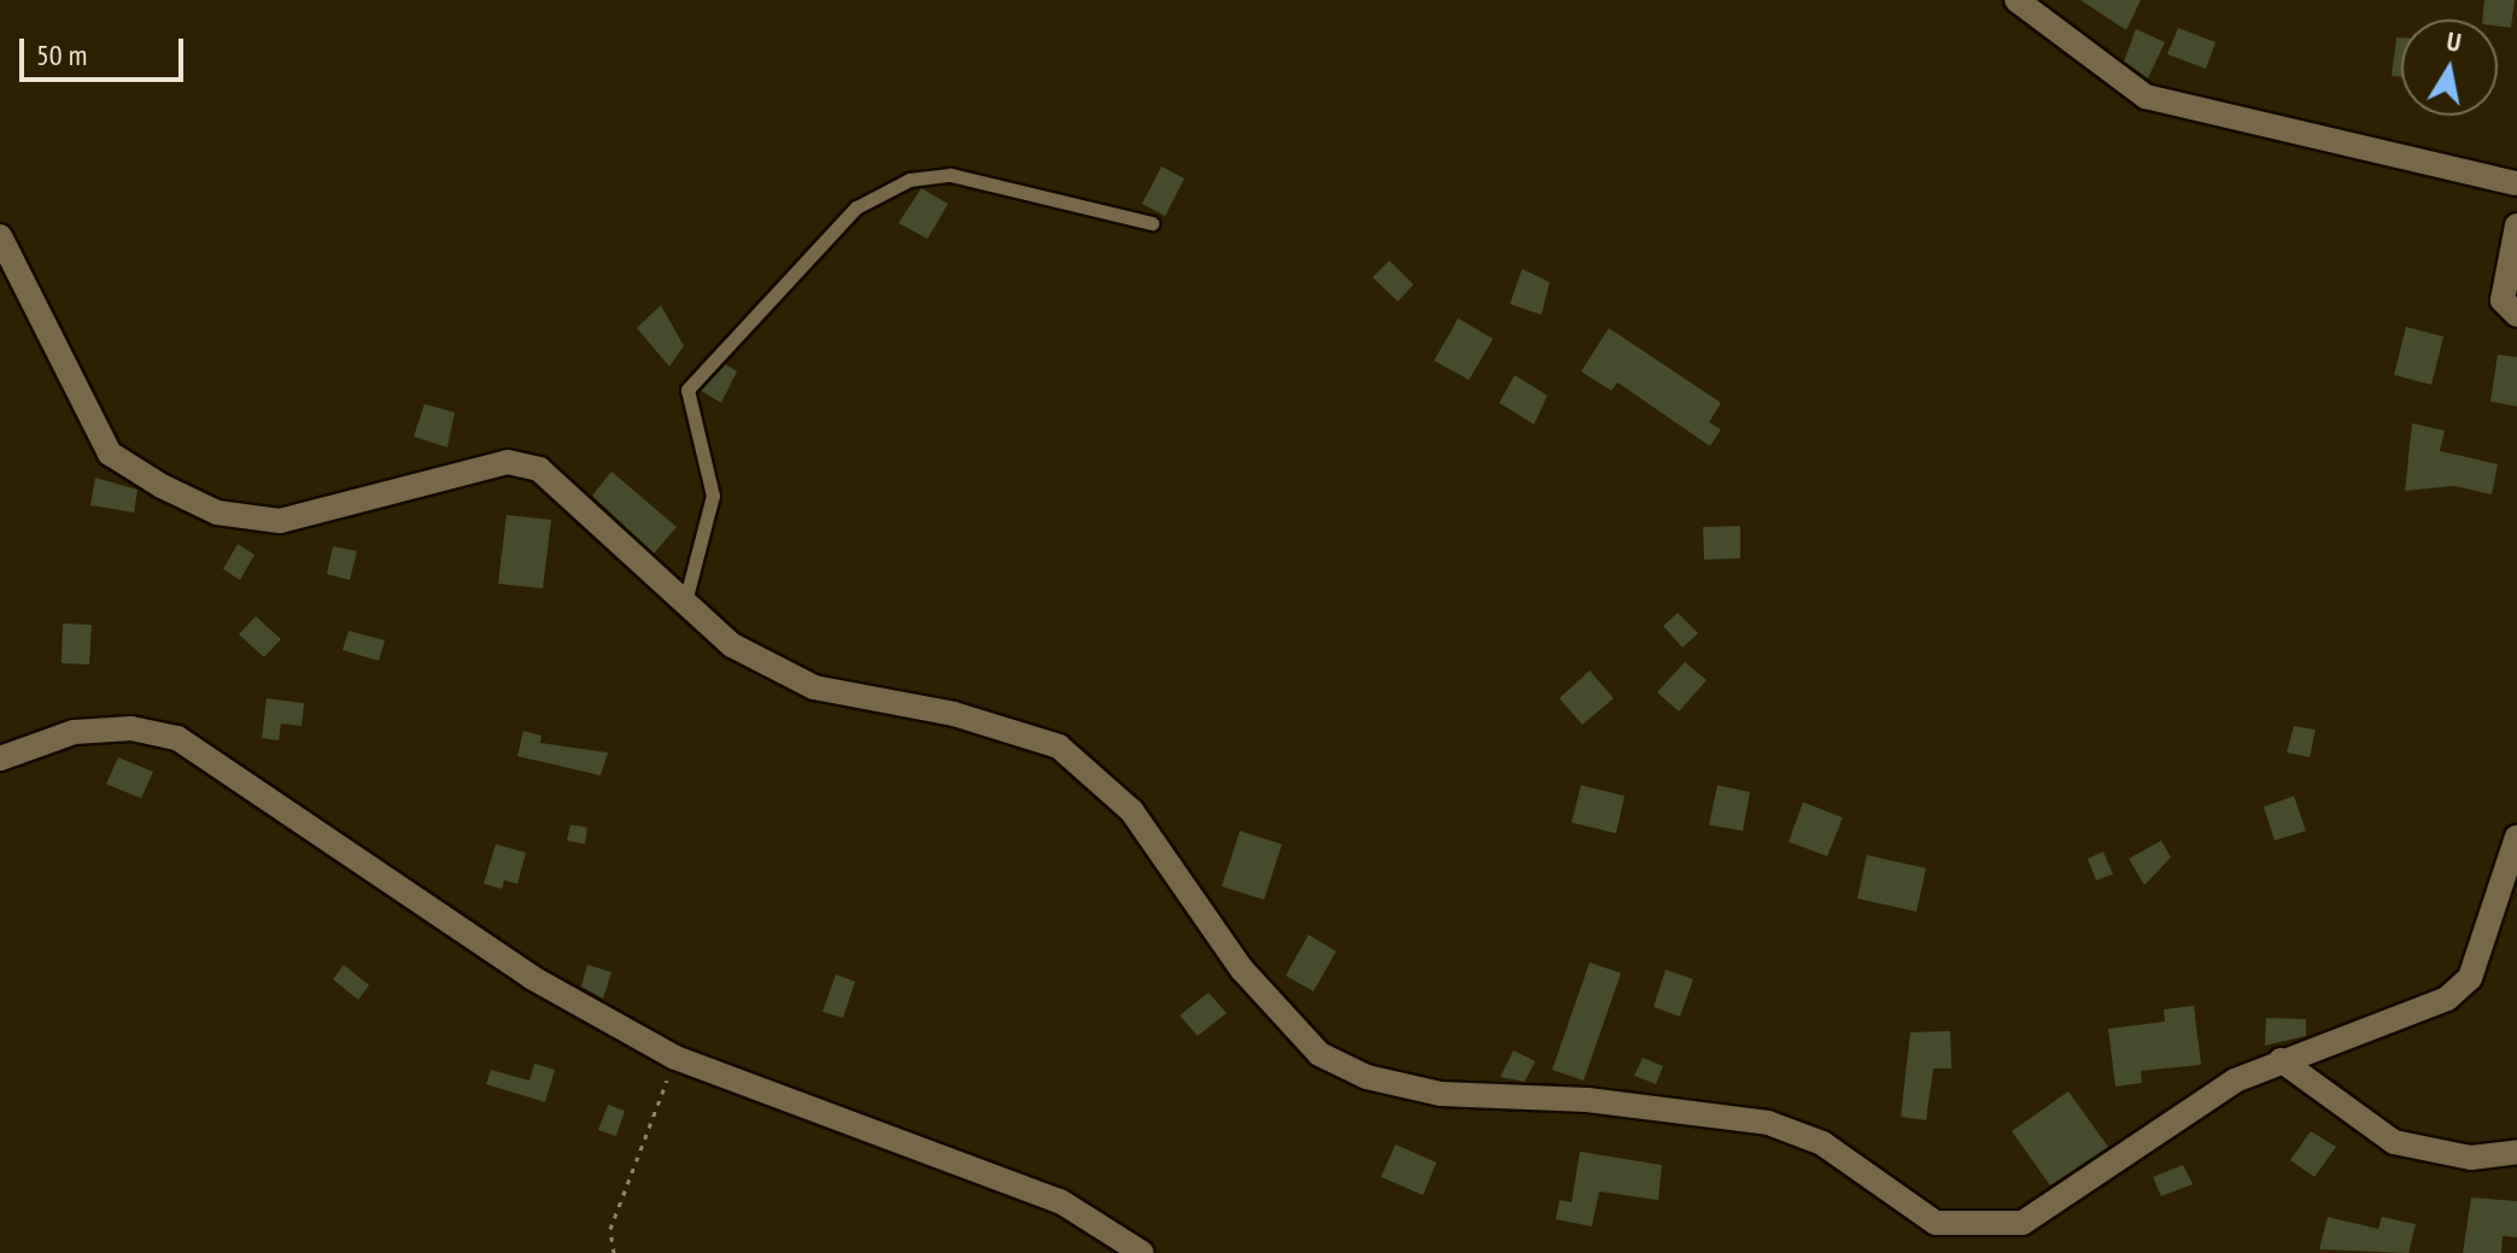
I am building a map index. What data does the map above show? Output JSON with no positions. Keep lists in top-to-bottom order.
{
  "scale_bar": "50 m",
  "north": "top"
}
